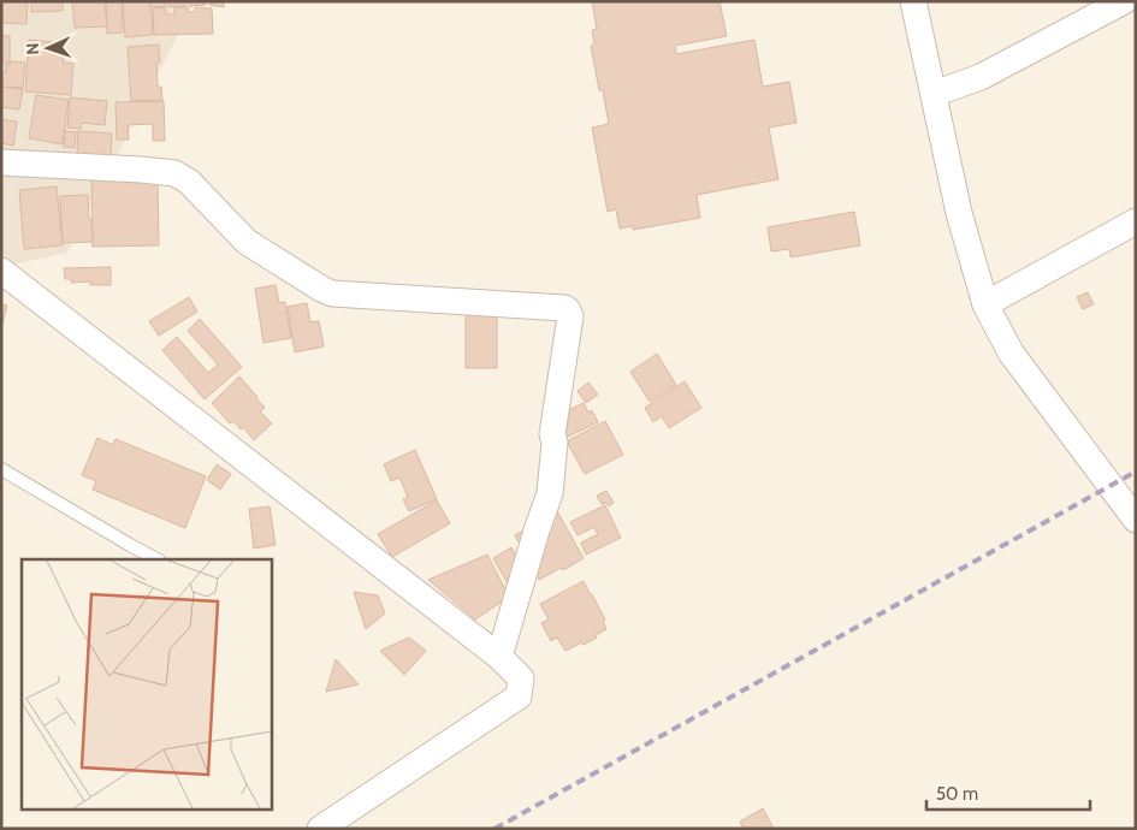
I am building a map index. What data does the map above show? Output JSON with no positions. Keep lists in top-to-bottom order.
{
  "scale_bar": "50 m",
  "north": "left"
}
